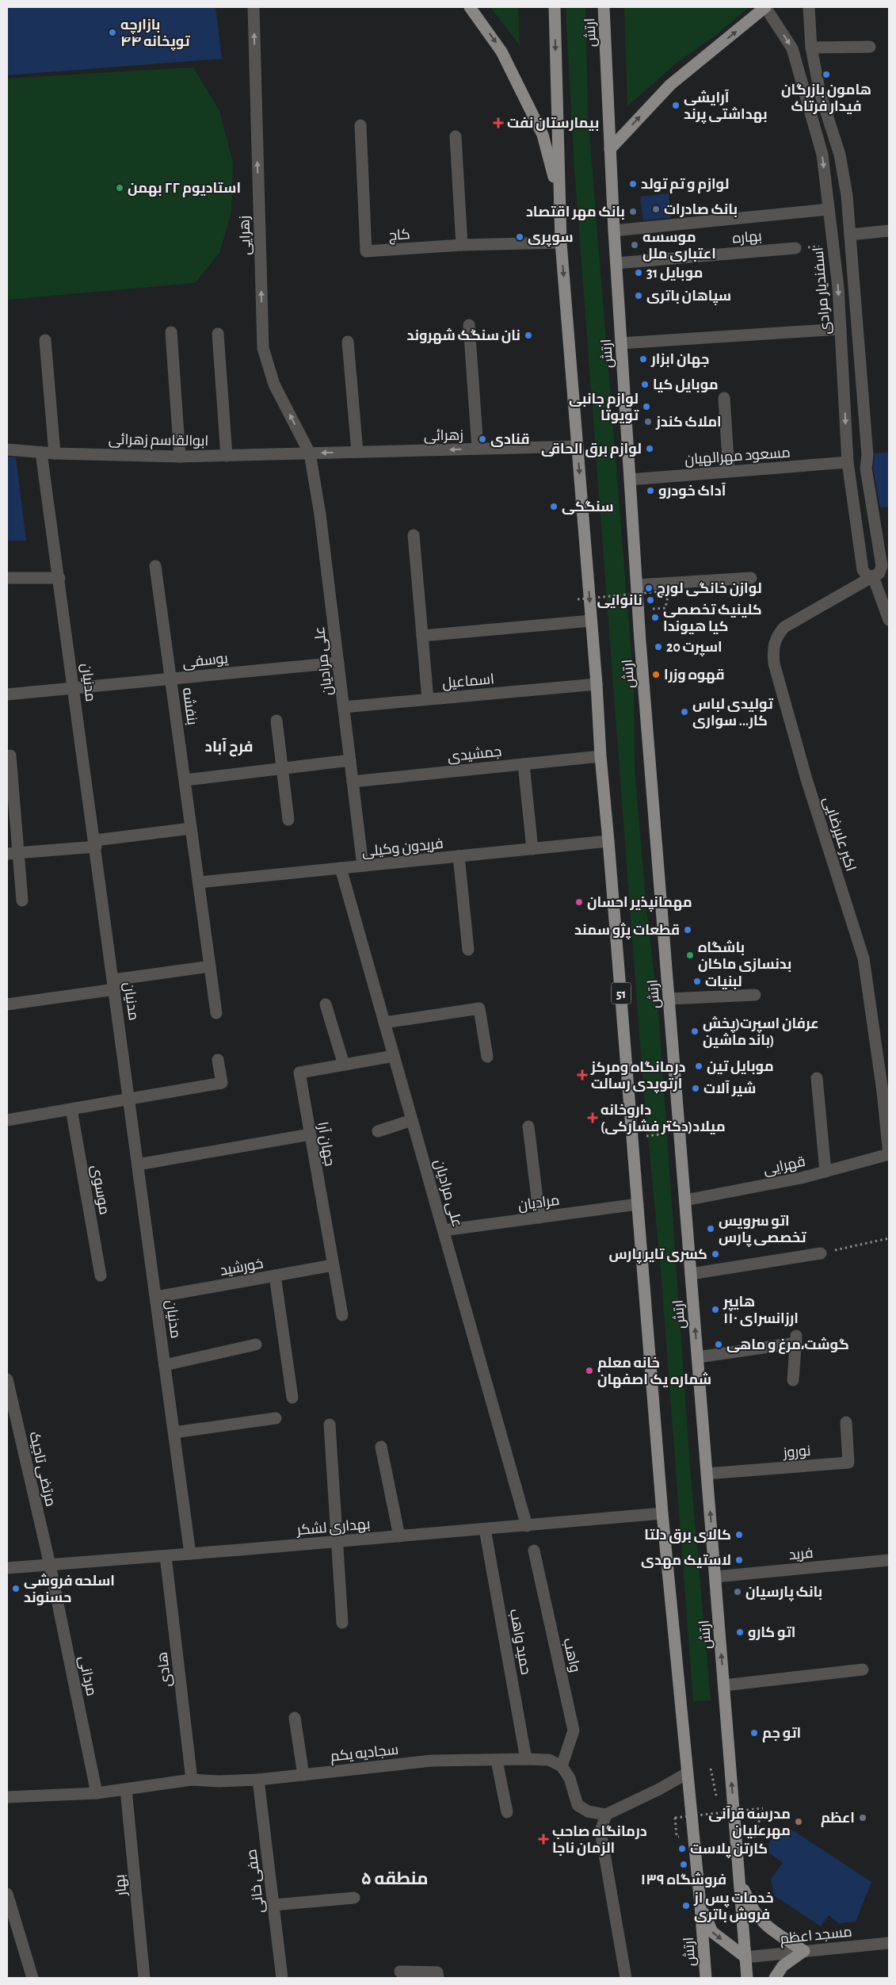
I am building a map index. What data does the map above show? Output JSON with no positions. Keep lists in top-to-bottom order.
{
  "streets": {
    "main road": ["ارتش", "51"],
    "street": [
      "کاج",
      "زهرایی",
      "بهاره",
      "اسفندیار مرادی",
      "زهرائی",
      "ابوالقاسم زهرائی",
      "مسعود مهرالهیان",
      "یوسفی",
      "علی مرادیان",
      "اسماعیل",
      "مدنیان",
      "بنفشه",
      "جمشیدی",
      "اکبر علیرضایی",
      "فریدون وکیلی",
      "جهان آرا",
      "قهرایی",
      "موسوی",
      "مرادیان",
      "خورشید",
      "نوروز",
      "مرتضی تاجیک",
      "بهداری لشکر",
      "فرید",
      "حمید واهب",
      "واهب",
      "هادی",
      "مردانی",
      "سجادیه یکم",
      "صفی خانی",
      "بهار",
      "مسجد اعظم"
    ]
  },
  "crossings": [
    ["ارتش", "کاج"],
    ["ارتش", "بهاره"],
    ["ارتش", "زهرائی"],
    ["ارتش", "مسعود مهرالهیان"],
    ["ارتش", "اسماعیل"],
    ["ارتش", "جمشیدی"],
    ["ارتش", "فریدون وکیلی"],
    ["ارتش", "قهرایی"],
    ["ارتش", "مرادیان"],
    ["ارتش", "نوروز"],
    ["ارتش", "بهداری لشکر"],
    ["ارتش", "فرید"],
    ["ارتش", "مسجد اعظم"],
    ["زهرایی", "زهرائی"],
    ["زهرایی", "ابوالقاسم زهرائی"],
    ["زهرایی", "علی مرادیان"],
    ["اسفندیار مرادی", "مسعود مهرالهیان"],
    ["اسفندیار مرادی", "اکبر علیرضایی"],
    ["زهرائی", "ابوالقاسم زهرائی"],
    ["زهرائی", "علی مرادیان"],
    ["ابوالقاسم زهرائی", "علی مرادیان"],
    ["ابوالقاسم زهرائی", "مدنیان"],
    ["یوسفی", "علی مرادیان"],
    ["یوسفی", "مدنیان"],
    ["یوسفی", "بنفشه"],
    ["علی مرادیان", "اسماعیل"],
    ["علی مرادیان", "جمشیدی"],
    ["علی مرادیان", "فریدون وکیلی"],
    ["علی مرادیان", "جهان آرا"],
    ["علی مرادیان", "مرادیان"],
    ["علی مرادیان", "بهداری لشکر"],
    ["مدنیان", "خورشید"],
    ["مدنیان", "بهداری لشکر"],
    ["بنفشه", "فریدون وکیلی"],
    ["اکبر علیرضایی", "قهرایی"],
    ["جهان آرا", "خورشید"],
    ["مرتضی تاجیک", "بهداری لشکر"],
    ["مرتضی تاجیک", "مردانی"],
    ["بهداری لشکر", "حمید واهب"],
    ["بهداری لشکر", "هادی"],
    ["بهداری لشکر", "مردانی"],
    ["حمید واهب", "سجادیه یکم"],
    ["واهب", "سجادیه یکم"],
    ["هادی", "سجادیه یکم"],
    ["مردانی", "سجادیه یکم"],
    ["سجادیه یکم", "صفی خانی"],
    ["سجادیه یکم", "بهار"]
  ],
  "one_way": ["زهرائی"],
  "districts": ["فرح آباد", "منطقه ۵"],
  "places": {
    "other": [
      "بازارچه توپخانه ۴۴",
      "هامون بازرگان فیدار فرتاک",
      "آرایشی بهداشتی پرند",
      "لوازم و تم تولد",
      "استادیوم ۲۲ بهمن",
      "بانک صادرات",
      "بانک مهر اقتصاد",
      "سوپری",
      "موسسه اعتباری ملل",
      "موبایل 31",
      "سپاهان باتری",
      "نان سنگک شهروند",
      "جهان ابزار",
      "موبایل کیا",
      "لوازم جانبی تویوتا",
      "املاک کندز",
      "قنادی",
      "لوازم برق الحاقی",
      "آداک خودرو",
      "سنگکی",
      "لوازن خانگی لورچ",
      "نانوایی",
      "کلینیک تخصصی کیا هیوندا",
      "اسپرت 20",
      "قهوه وزرا",
      "تولیدی لباس کار... سواری",
      "مهمانپذیر احسان",
      "قطعات پژو سمند",
      "باشگاه بدنسازی ماکان",
      "لبنیات",
      "عرفان اسپرت(پخش باند ماشین)",
      "موبایل تین",
      "شیر آلات",
      "اتو سرویس تخصصی پارس",
      "کسری تایر پارس",
      "هایپر ارزانسرای ۱۱۰",
      "گوشت،مرغ و ماهی",
      "خانه معلم شماره یک اصفهان",
      "کالای برق دلتا",
      "لاستیک مهدی",
      "اسلحه فروشی حسنوند",
      "بانک پارسیان",
      "اتو کارو",
      "اتو جم",
      "اعظم",
      "مدرسه قرآنی مهرعلیان",
      "کارتن پلاست",
      "فروشگاه ۱۳۹",
      "خدمات پس از فروش باتری"
    ],
    "health": [
      "بیمارستان نفت",
      "درمانگاه ومرکز ارتوپدی رسالت",
      "داروخانه میلاد(دکتر فشارکی)",
      "درمانگاه صاحب الزمان ناجا"
    ]
  }
}
